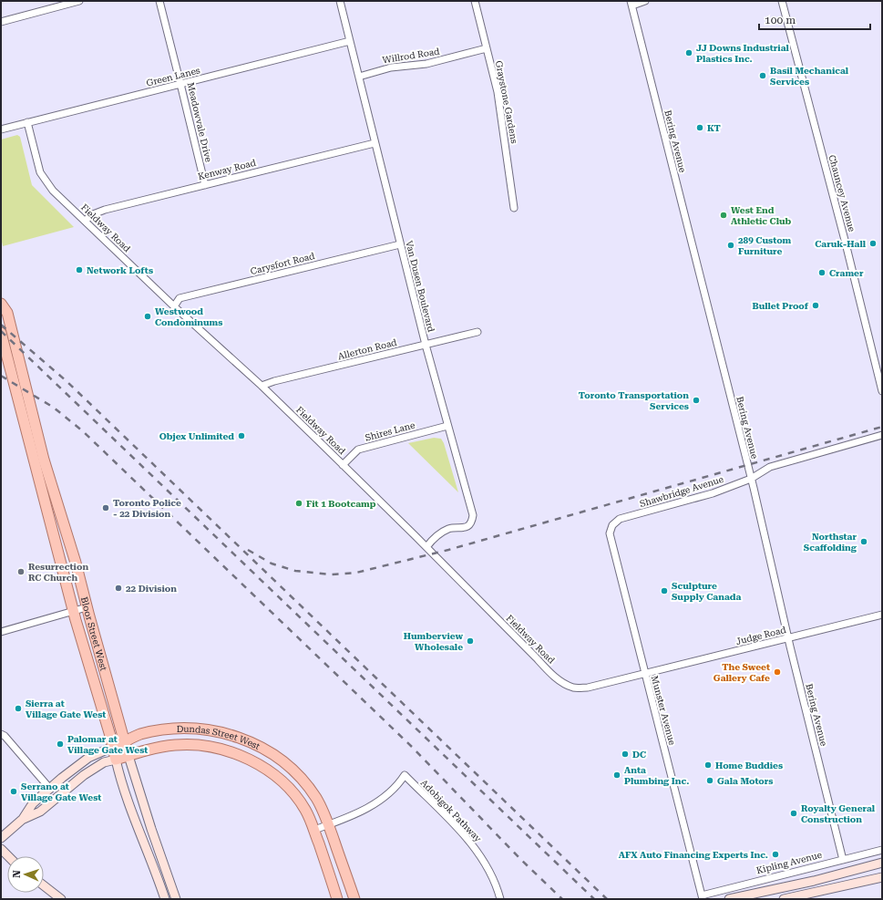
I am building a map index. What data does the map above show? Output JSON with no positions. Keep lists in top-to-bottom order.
{
  "streets": {
    "main road": ["Bloor Street West", "Dundas Street West"],
    "street": [
      "Willrod Road",
      "Green Lanes",
      "Graystone Gardens",
      "Meadowvale Drive",
      "Bering Avenue",
      "Kenway Road",
      "Chauncey Avenue",
      "Fieldway Road",
      "Carysfort Road",
      "Van Dusen Boulevard",
      "Allerton Road",
      "Shires Lane",
      "Shawbridge Avenue",
      "Judge Road",
      "Munster Avenue",
      "Adobigok Pathway",
      "Kipling Avenue"
    ]
  },
  "crossings": [
    ["Willrod Road", "Graystone Gardens"],
    ["Willrod Road", "Van Dusen Boulevard"],
    ["Green Lanes", "Meadowvale Drive"],
    ["Green Lanes", "Fieldway Road"],
    ["Green Lanes", "Van Dusen Boulevard"],
    ["Meadowvale Drive", "Kenway Road"],
    ["Bering Avenue", "Shawbridge Avenue"],
    ["Bering Avenue", "Judge Road"],
    ["Bering Avenue", "Kipling Avenue"],
    ["Kenway Road", "Fieldway Road"],
    ["Kenway Road", "Van Dusen Boulevard"],
    ["Fieldway Road", "Carysfort Road"],
    ["Fieldway Road", "Van Dusen Boulevard"],
    ["Fieldway Road", "Allerton Road"],
    ["Fieldway Road", "Shires Lane"],
    ["Fieldway Road", "Judge Road"],
    ["Fieldway Road", "Munster Avenue"],
    ["Carysfort Road", "Van Dusen Boulevard"],
    ["Van Dusen Boulevard", "Allerton Road"],
    ["Van Dusen Boulevard", "Shires Lane"],
    ["Shawbridge Avenue", "Munster Avenue"],
    ["Bloor Street West", "Dundas Street West"],
    ["Judge Road", "Munster Avenue"],
    ["Munster Avenue", "Kipling Avenue"],
    ["Dundas Street West", "Adobigok Pathway"]
  ],
  "places": [
    "JJ Downs Industrial Plastics Inc.",
    "Basil Mechanical Services",
    "KT",
    "West End Athletic Club",
    "Caruk-Hall",
    "289 Custom Furniture",
    "Network Lofts",
    "Cramer",
    "Bullet Proof",
    "Westwood Condominums",
    "Toronto Transportation Services",
    "Objex Unlimited",
    "Fit 1 Bootcamp",
    "Toronto Police - 22 Division",
    "Northstar Scaffolding",
    "Resurrection RC Church",
    "22 Division",
    "Sculpture Supply Canada",
    "Humberview Wholesale",
    "The Sweet Gallery Cafe",
    "Sierra at Village Gate West",
    "Palomar at Village Gate West",
    "DC",
    "Home Buddies",
    "Anta Plumbing Inc.",
    "Gala Motors",
    "Serrano at Village Gate West",
    "Royalty General Construction",
    "AFX Auto Financing Experts Inc."
  ],
  "scale_bar": "100 m",
  "north": "left"
}
